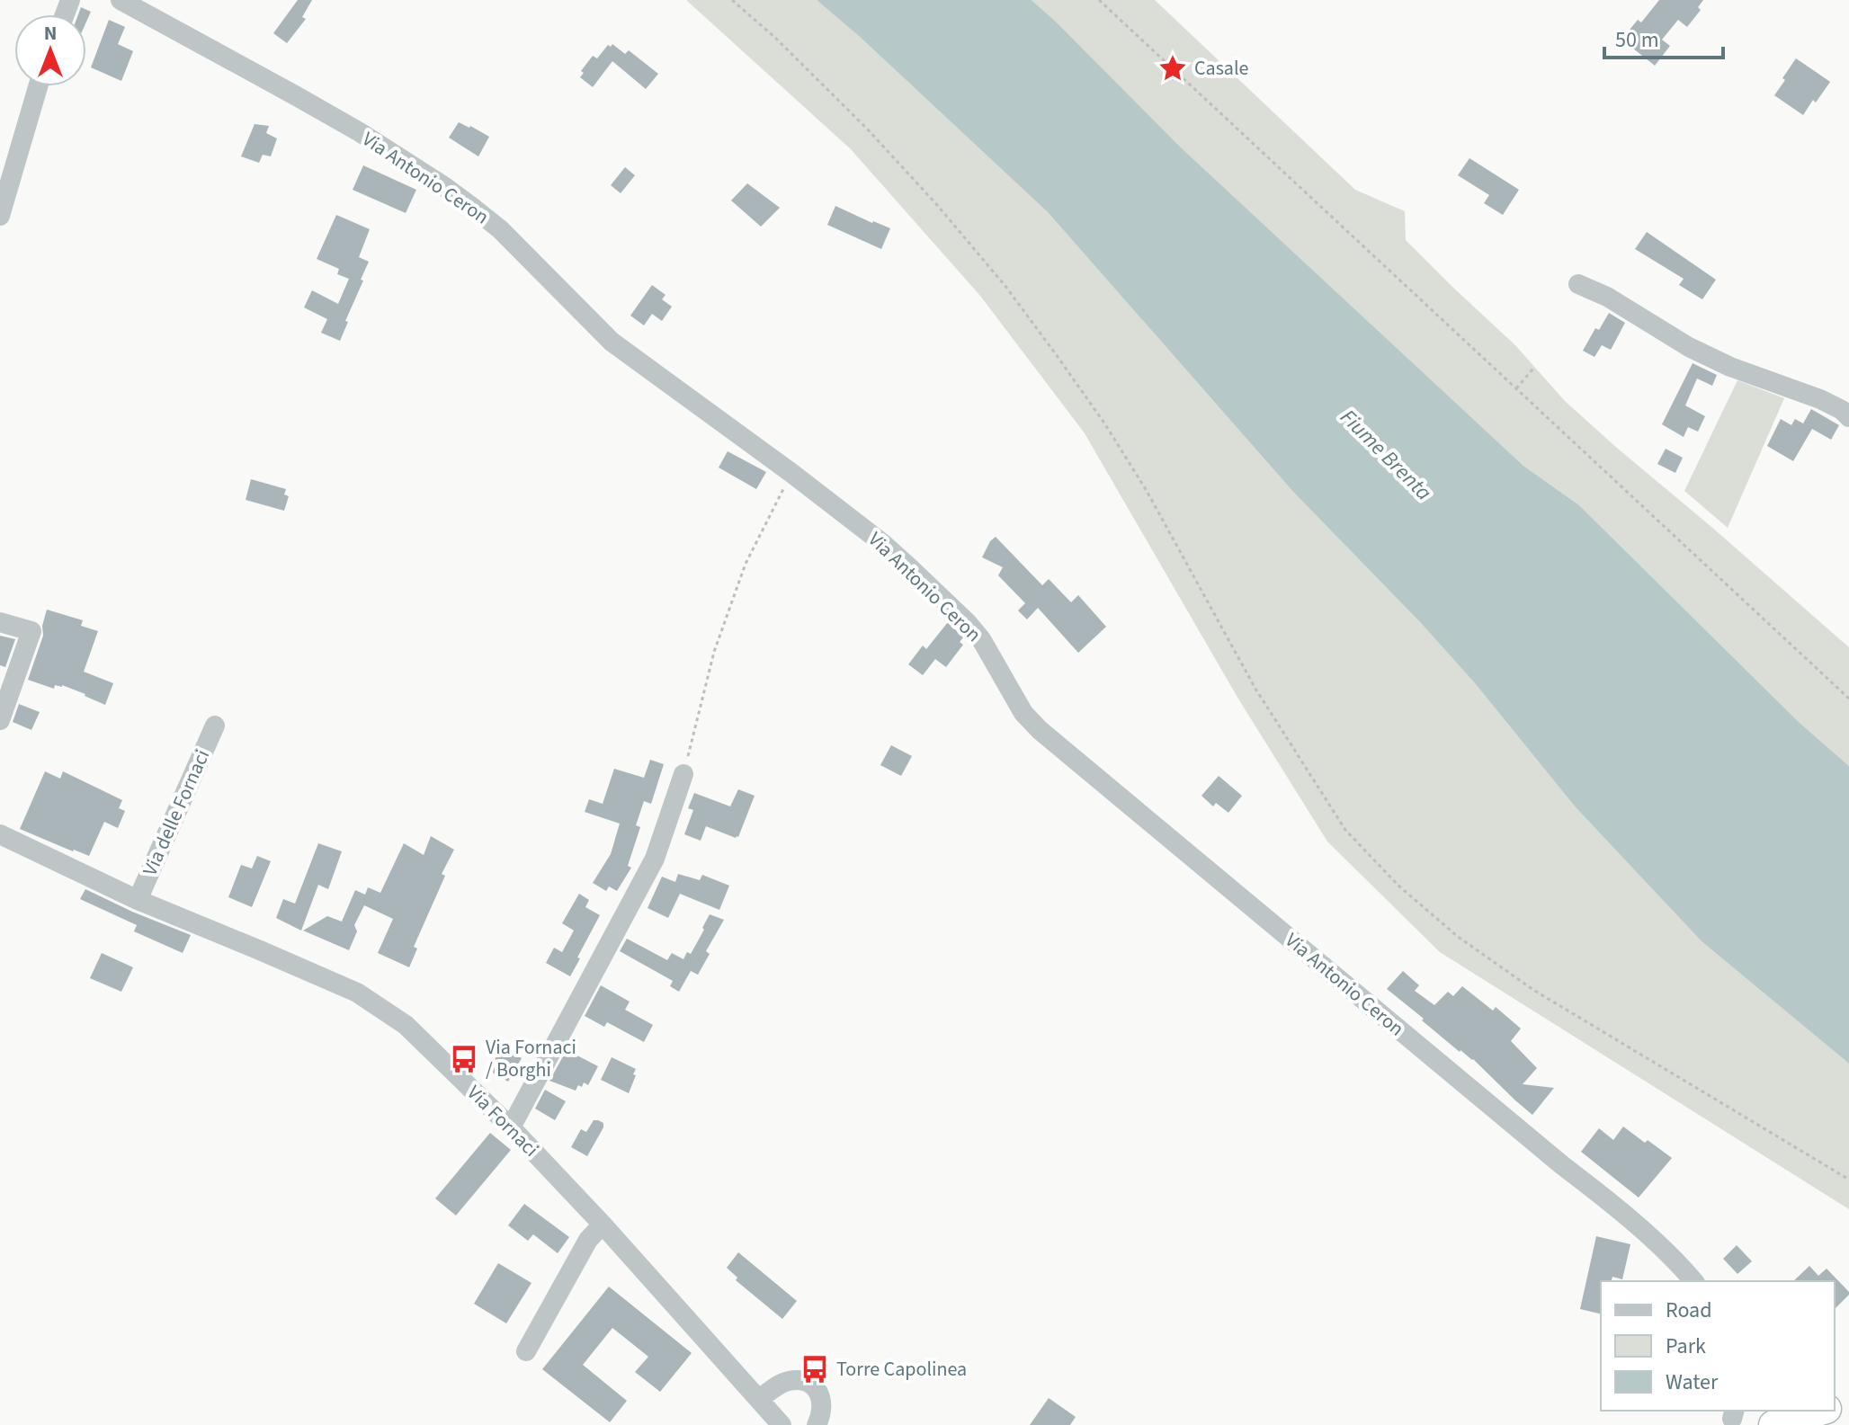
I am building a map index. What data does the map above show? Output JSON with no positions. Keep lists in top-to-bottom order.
{
  "streets": {
    "street": ["Via Antonio Ceron", "Via delle Fornaci", "Via Fornaci"]
  },
  "crossings": [
    ["Via delle Fornaci", "Via Fornaci"]
  ],
  "water": ["Fiume Brenta"],
  "places": {
    "place": ["Casale"],
    "bus stop": ["Via Fornaci / Borghi", "Torre Capolinea"]
  },
  "legend": ["Road", "Park", "Water"],
  "scale_bar": "50 m",
  "north": "top"
}
